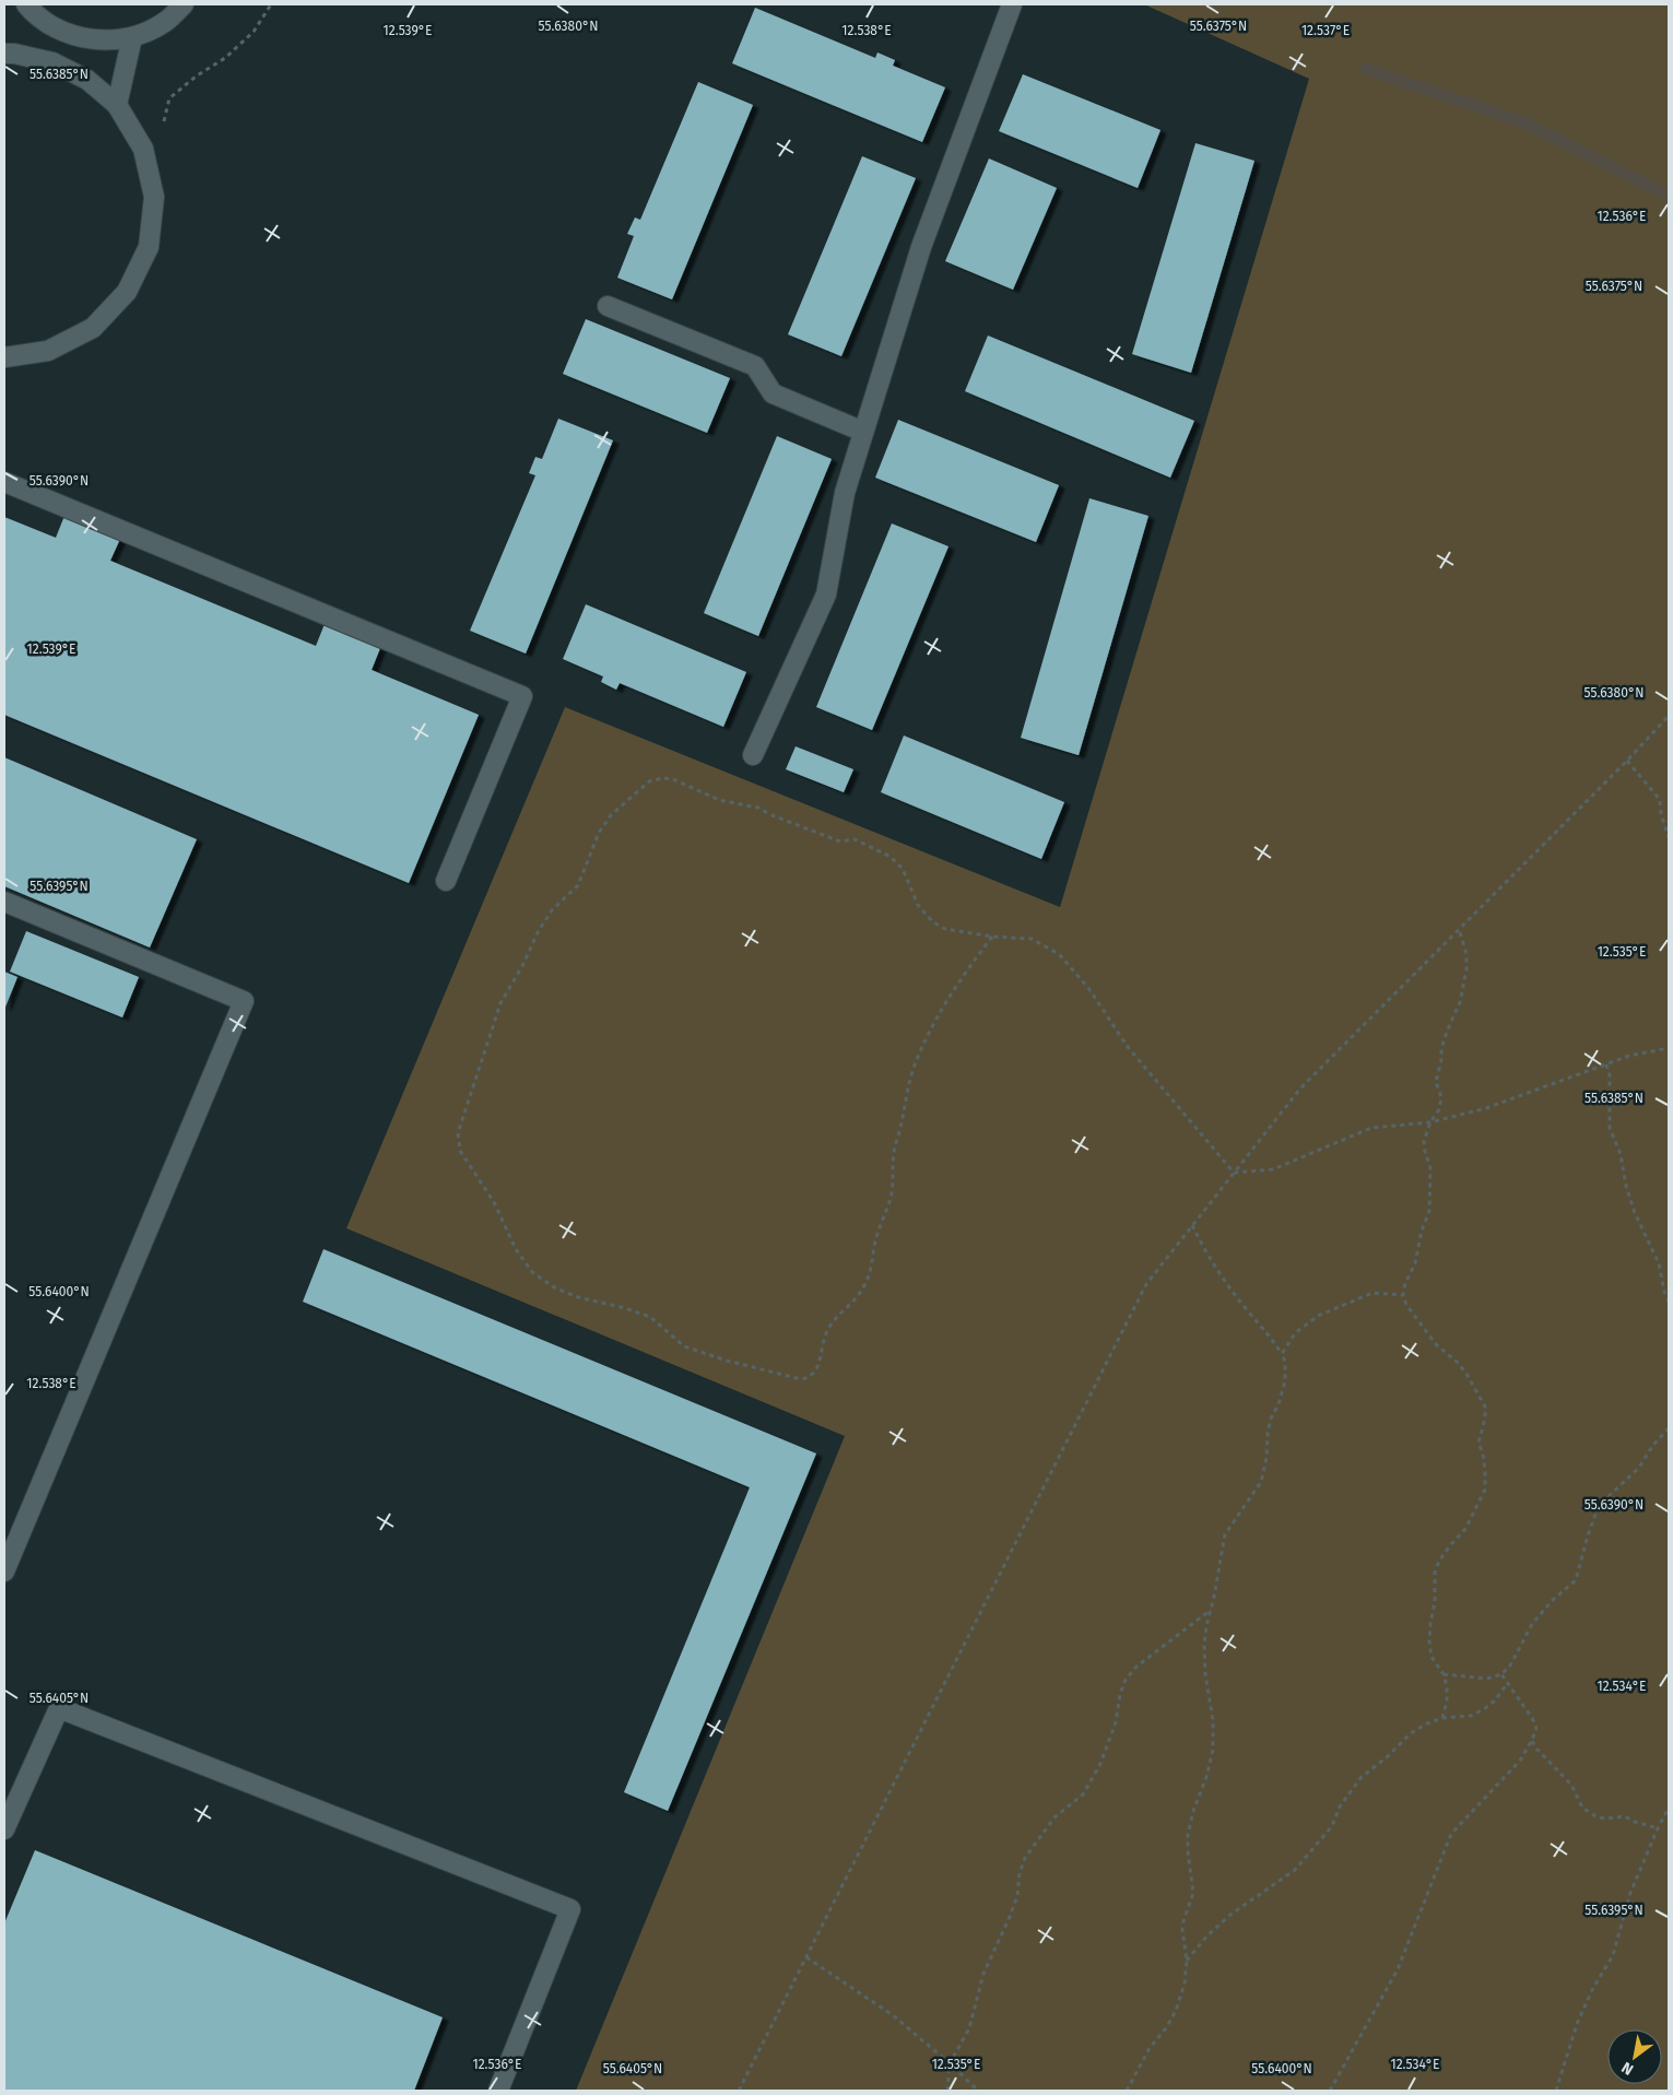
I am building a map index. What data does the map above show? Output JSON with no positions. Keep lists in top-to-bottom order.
{
  "north": "bottom left",
  "coordinates": [
    "55.6380°N",
    "55.6375°N",
    "12.539°E",
    "12.538°E",
    "12.537°E",
    "55.6385°N",
    "12.536°E",
    "55.6390°N",
    "55.6395°N",
    "12.535°E",
    "55.6400°N",
    "12.534°E",
    "55.6405°N"
  ]
}
